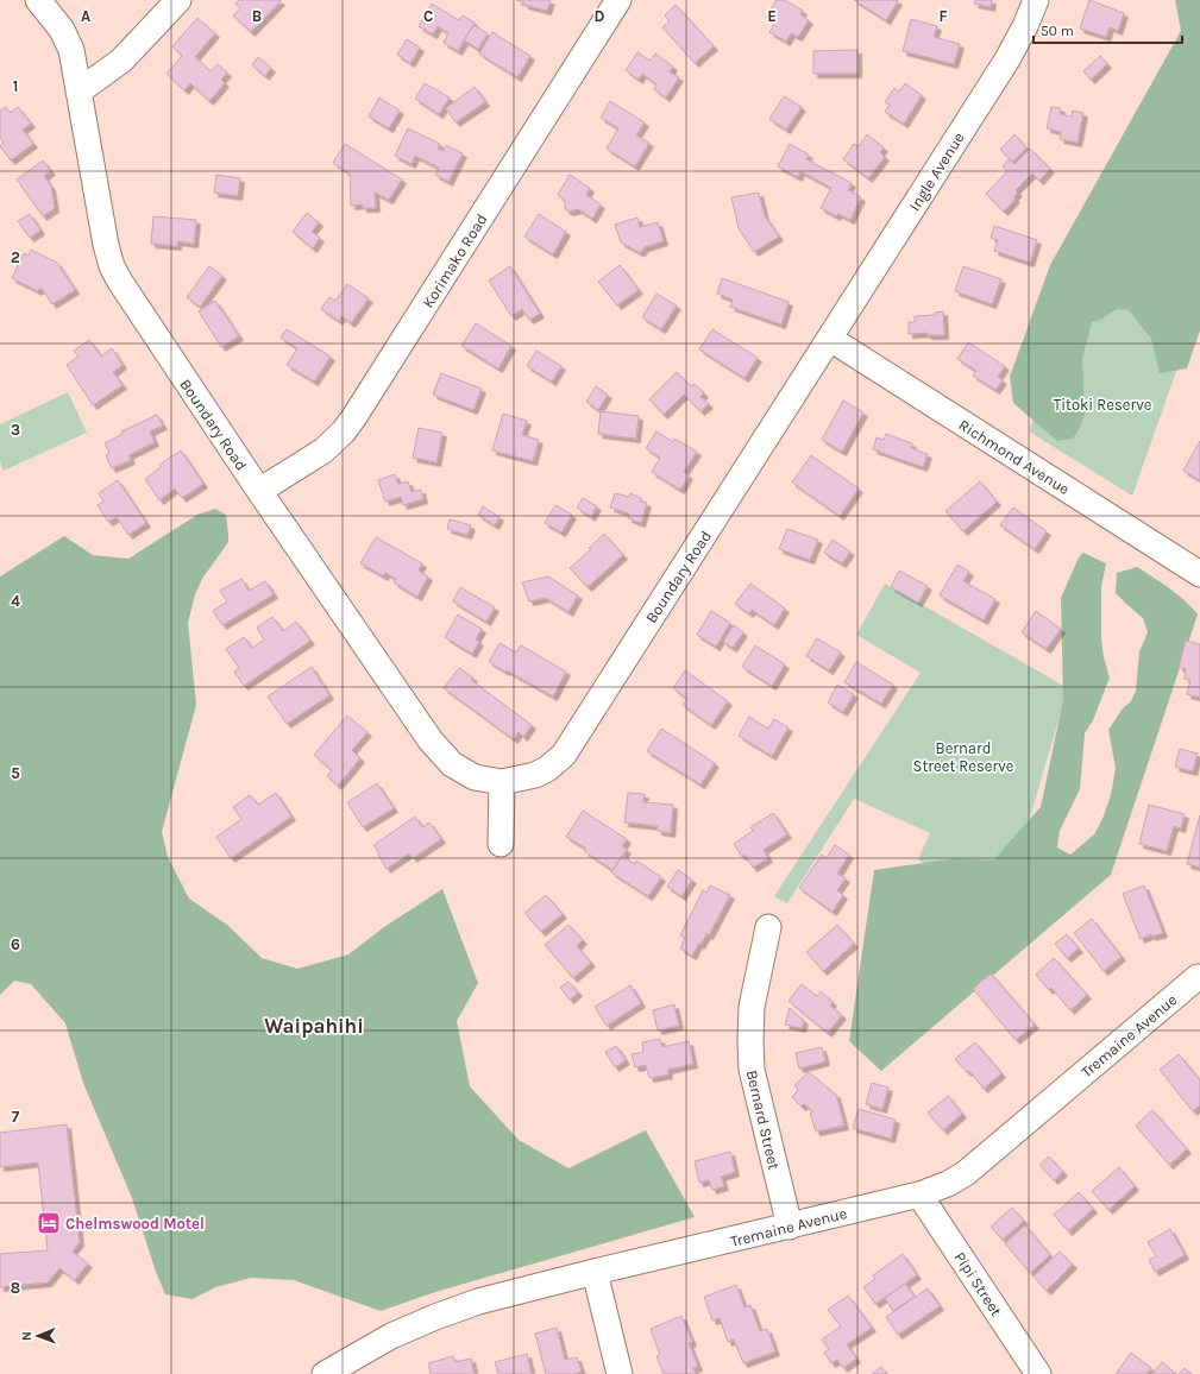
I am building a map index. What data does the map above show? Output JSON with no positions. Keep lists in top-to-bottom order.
{
  "streets": {
    "street": [
      "Ingle Avenue",
      "Korimako Road",
      "Boundary Road",
      "Richmond Avenue",
      "Tremaine Avenue",
      "Bernard Street",
      "Pipi Street"
    ]
  },
  "crossings": [
    ["Ingle Avenue", "Boundary Road"],
    ["Ingle Avenue", "Richmond Avenue"],
    ["Korimako Road", "Boundary Road"],
    ["Boundary Road", "Richmond Avenue"],
    ["Tremaine Avenue", "Bernard Street"],
    ["Tremaine Avenue", "Pipi Street"]
  ],
  "districts": ["Waipahihi"],
  "parks": ["Titoki Reserve", "Bernard Street Reserve"],
  "places": {
    "hotel": ["Chelmswood Motel"]
  },
  "scale_bar": "50 m",
  "north": "left",
  "grid": {
    "columns": [
      "A",
      "B",
      "C",
      "D",
      "E",
      "F"
    ],
    "rows": [
      "1",
      "2",
      "3",
      "4",
      "5",
      "6",
      "7",
      "8"
    ]
  }
}
